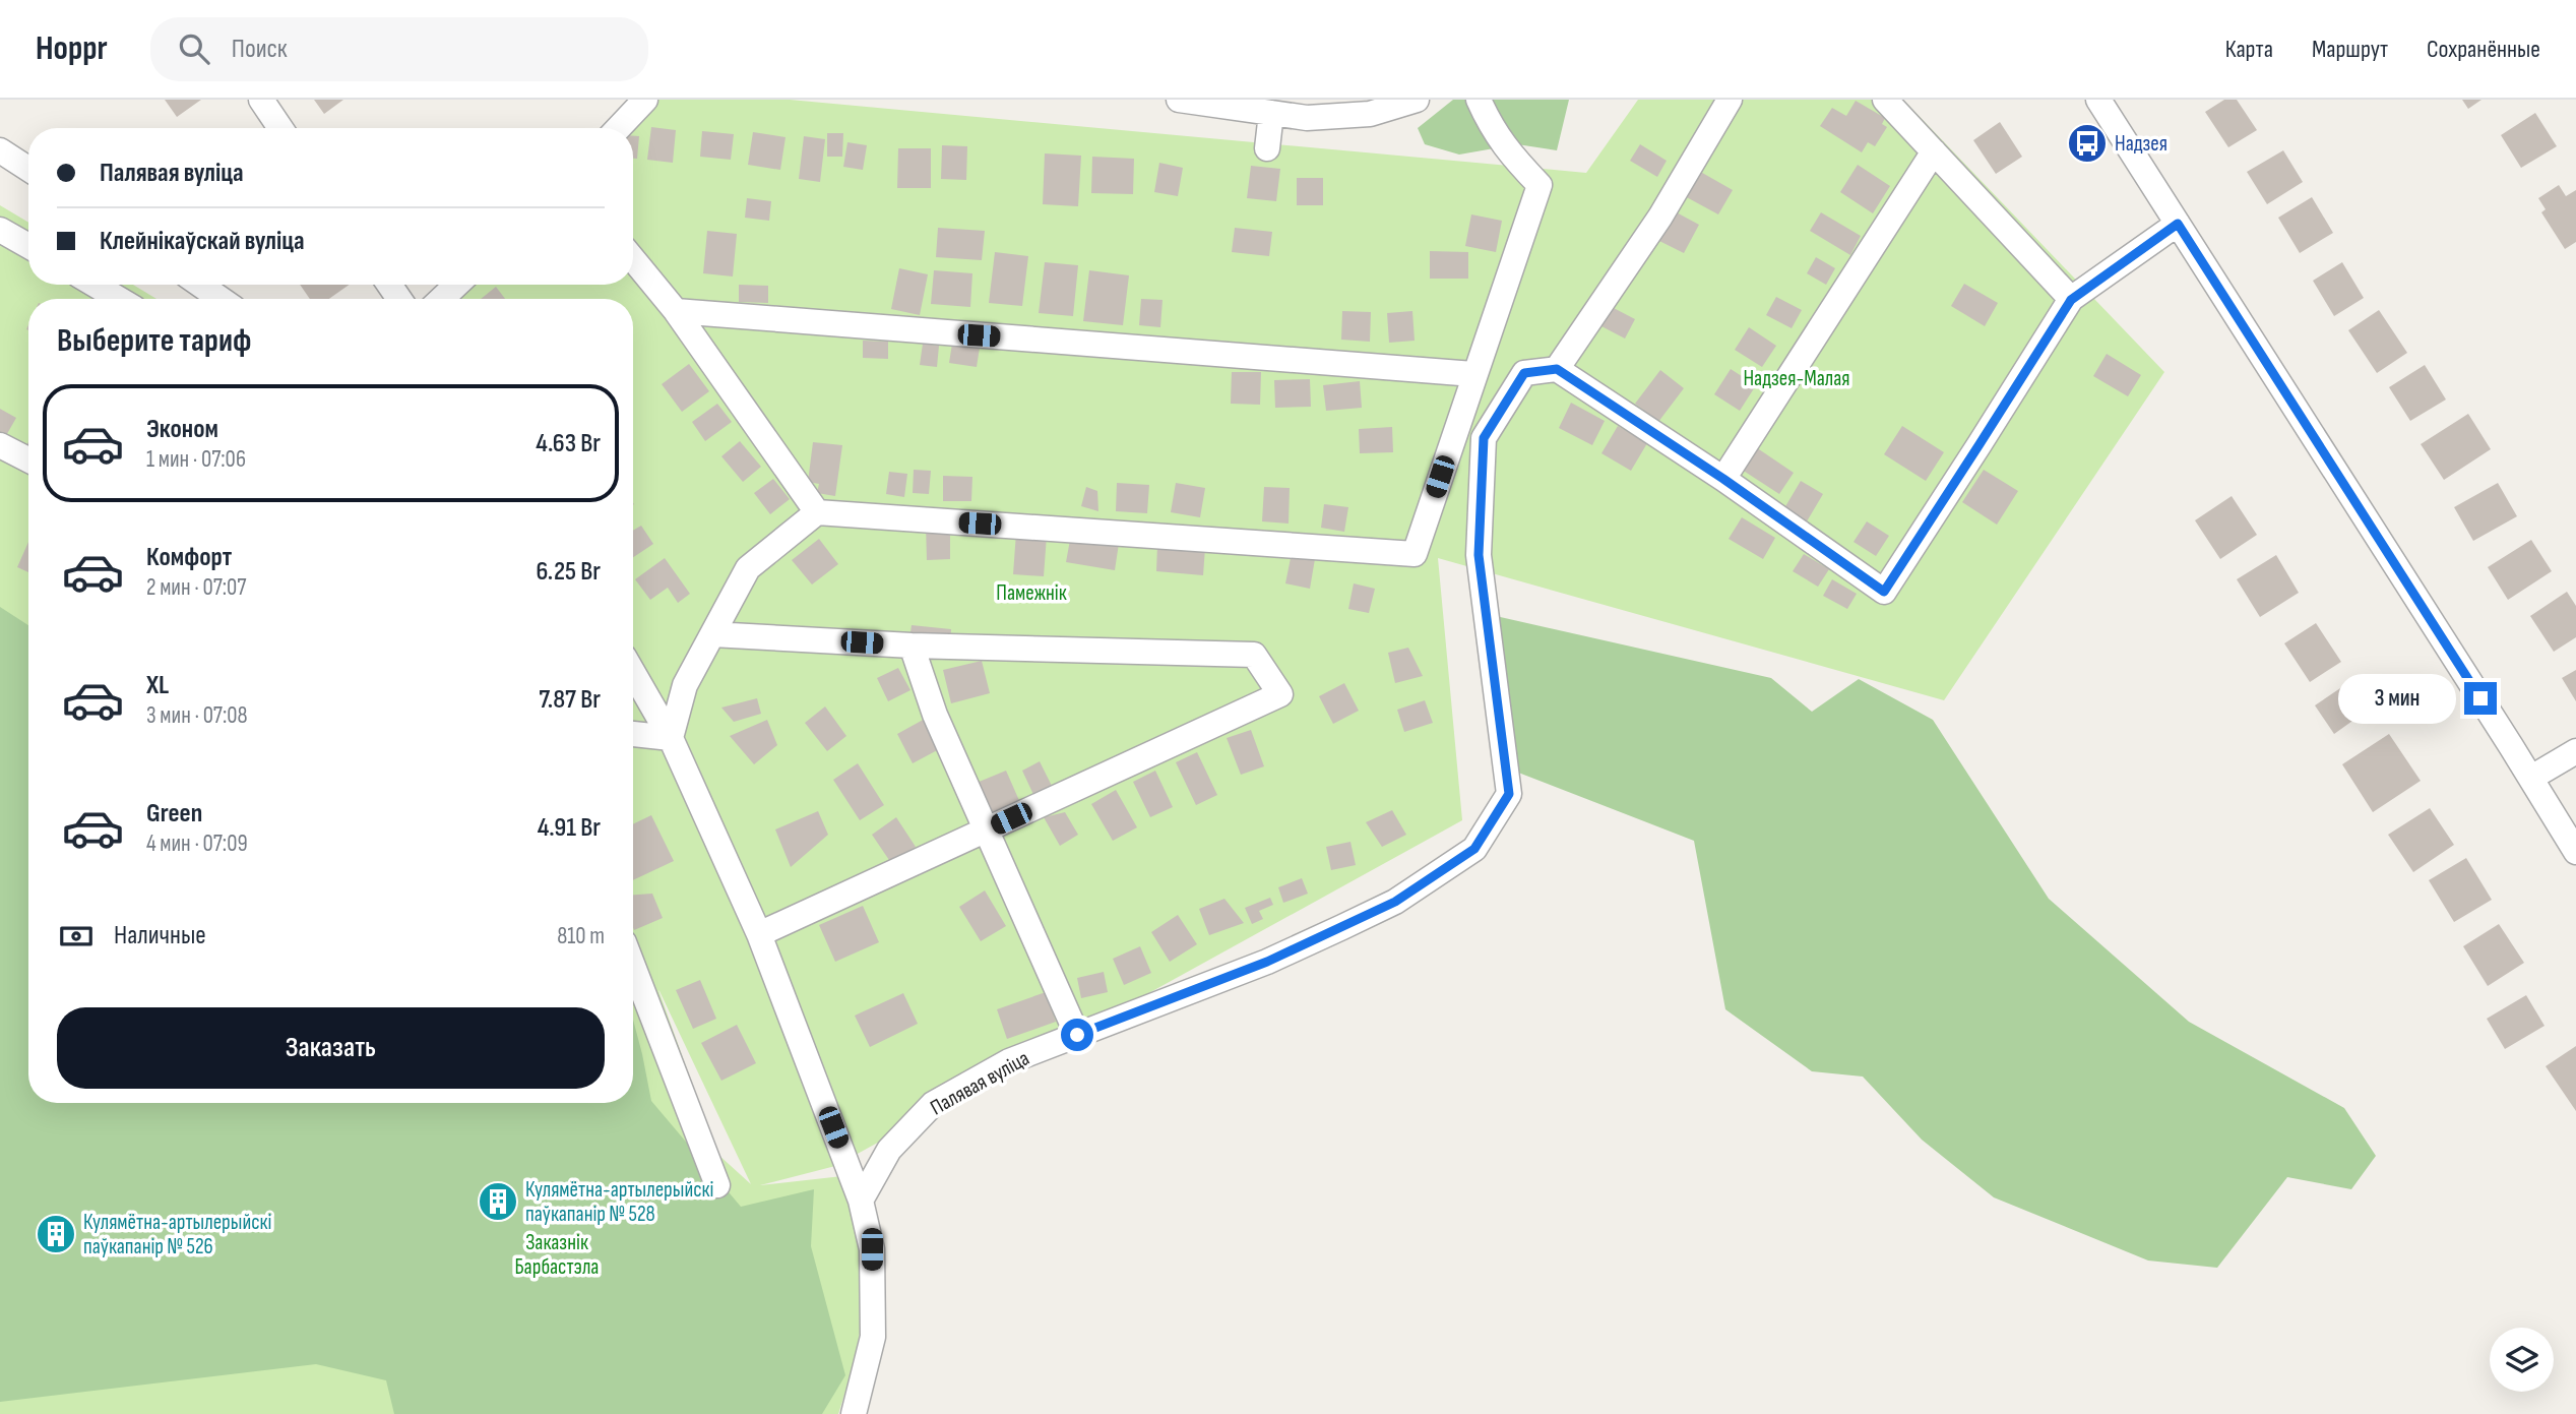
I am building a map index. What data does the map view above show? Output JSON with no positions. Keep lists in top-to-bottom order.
{
  "streets": {
    "street": ["Палявая вуліца"]
  },
  "parks": ["Надзея-Малая", "Памежнік", "Заказнік Барбастэла"],
  "places": {
    "bus stop": ["Надзея"],
    "building": ["Кулямётна-артылерыйскі паўкапанір № 528", "Кулямётна-артылерыйскі паўкапанір № 526"]
  },
  "page": {
    "header": "Hoppr",
    "search": "Поиск",
    "nav": ["Карта", "Маршрут", "Сохранённые"],
    "banner": ["Палявая вуліца", "Клейнікаўскай вуліца"],
    "heading": "Выберите тариф",
    "list": [
      {
        "name": "Эконом",
        "note": "1 мин · 07:06",
        "value": "4.63 Br"
      },
      {
        "name": "Комфорт",
        "note": "2 мин · 07:07",
        "value": "6.25 Br"
      },
      {
        "name": "XL",
        "note": "3 мин · 07:08",
        "value": "7.87 Br"
      },
      {
        "name": "Green",
        "note": "4 мин · 07:09",
        "value": "4.91 Br"
      }
    ],
    "bubble": "3 мин",
    "pay": ["Наличные", "810 m"],
    "buttons": "Заказать"
  }
}
